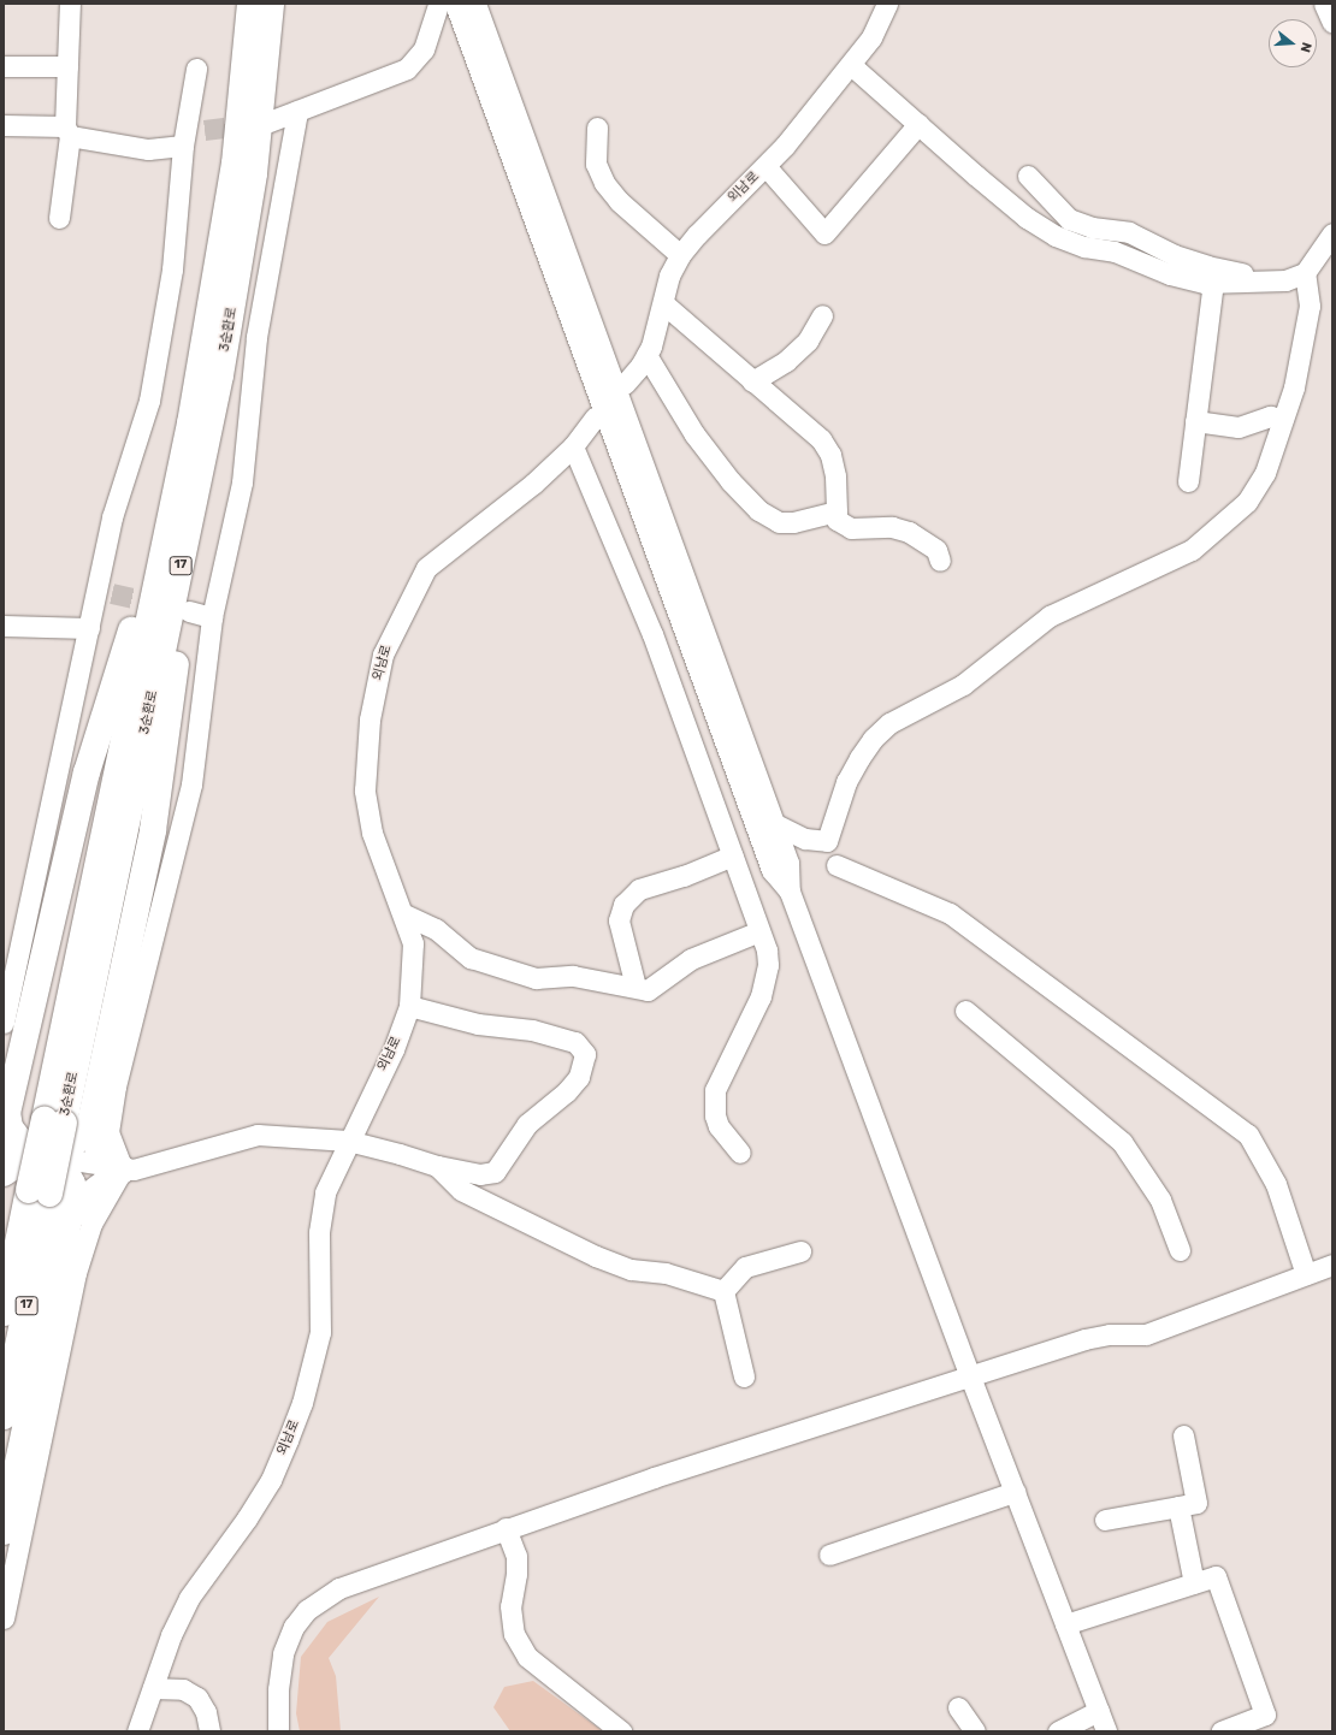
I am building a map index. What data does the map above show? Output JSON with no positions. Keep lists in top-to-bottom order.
{
  "streets": {
    "highway": ["3순환로", "17"],
    "street": ["외남로"]
  },
  "north": "right"
}
